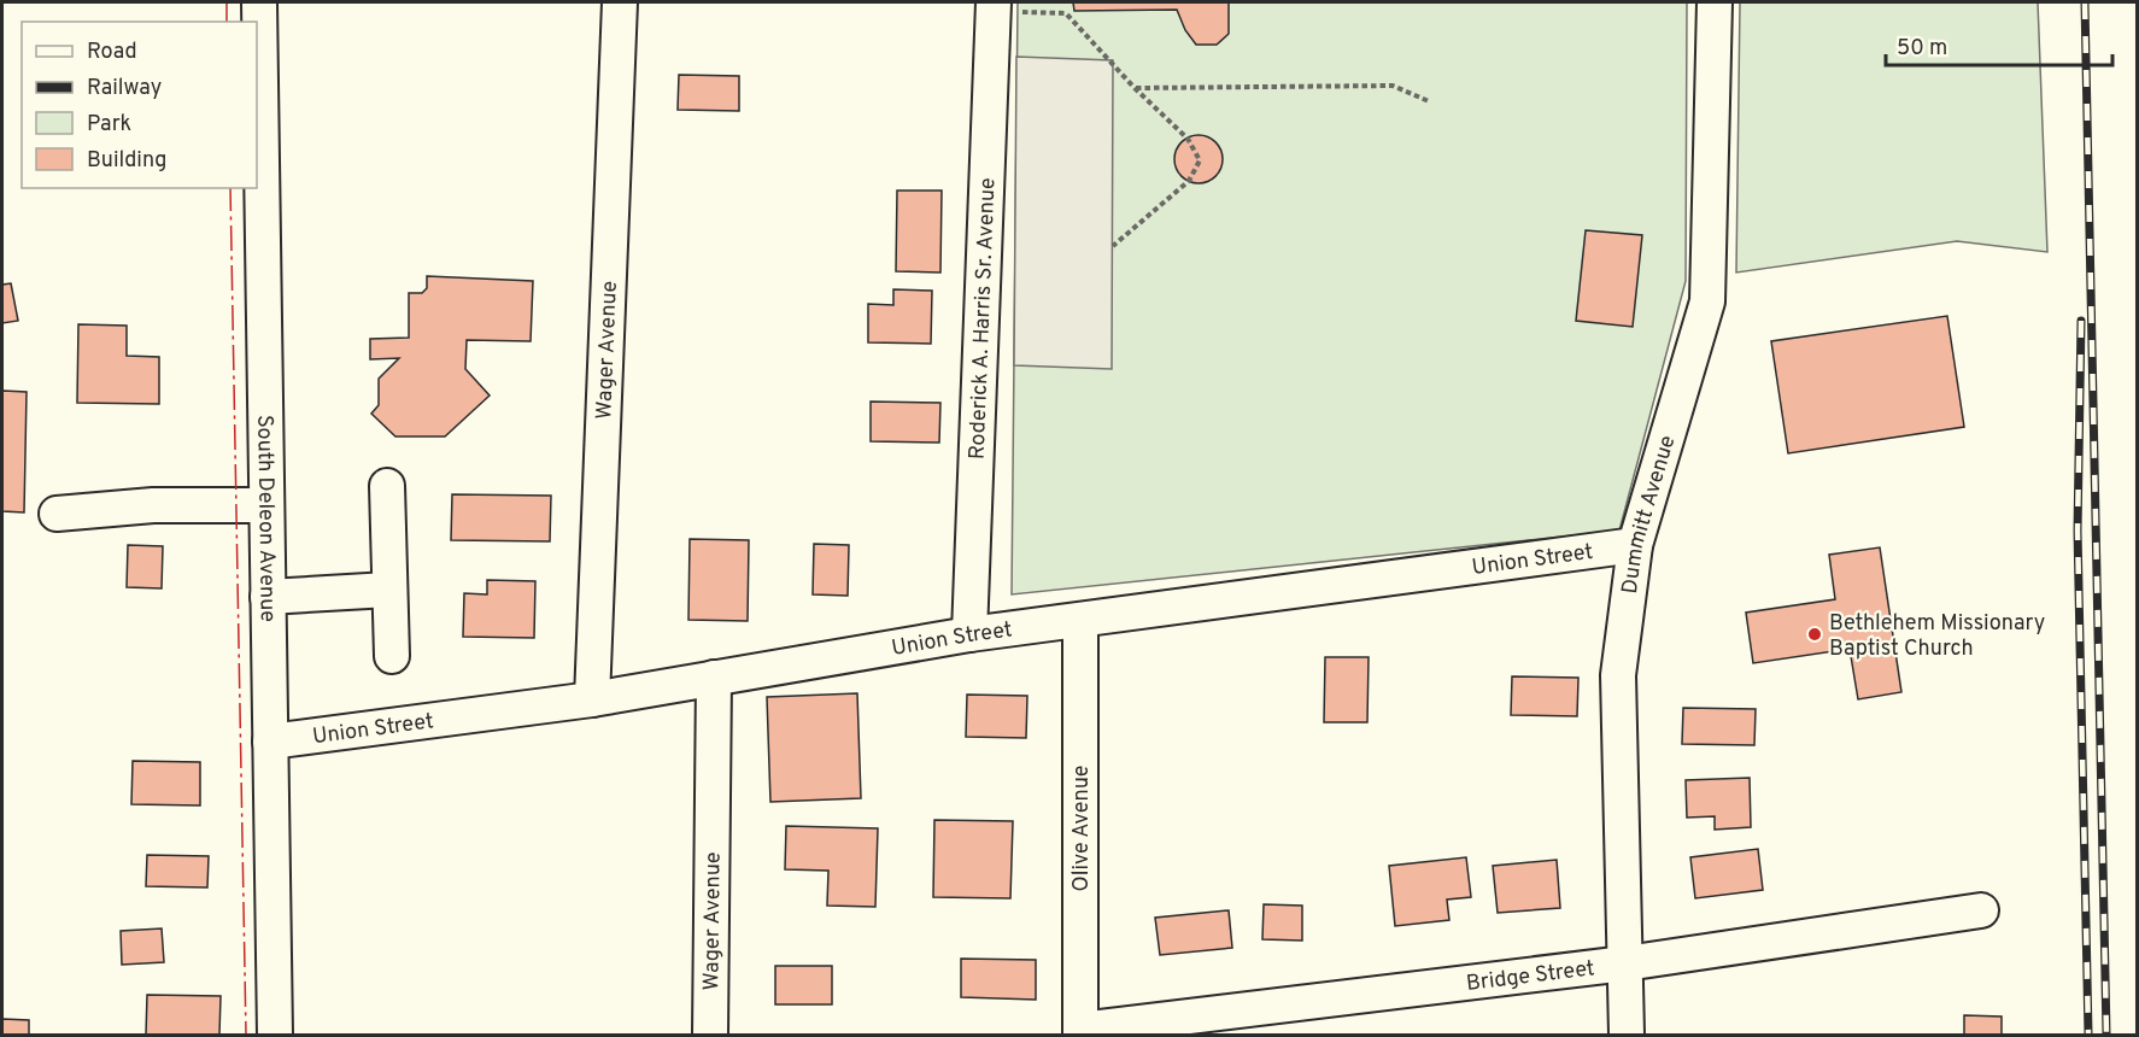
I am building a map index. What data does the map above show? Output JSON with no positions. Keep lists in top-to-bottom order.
{
  "streets": {
    "street": [
      "Roderick A. Harris Sr. Avenue",
      "Wager Avenue",
      "Dummitt Avenue",
      "South Deleon Avenue",
      "Union Street",
      "Olive Avenue",
      "Bridge Street"
    ]
  },
  "crossings": [
    ["Roderick A. Harris Sr. Avenue", "Union Street"],
    ["Wager Avenue", "Union Street"],
    ["Dummitt Avenue", "Union Street"],
    ["Dummitt Avenue", "Bridge Street"],
    ["South Deleon Avenue", "Union Street"],
    ["Union Street", "Olive Avenue"],
    ["Olive Avenue", "Bridge Street"]
  ],
  "places": ["Bethlehem Missionary Baptist Church"],
  "legend": [
    "Road",
    "Railway",
    "Park",
    "Building"
  ],
  "scale_bar": "50 m"
}
